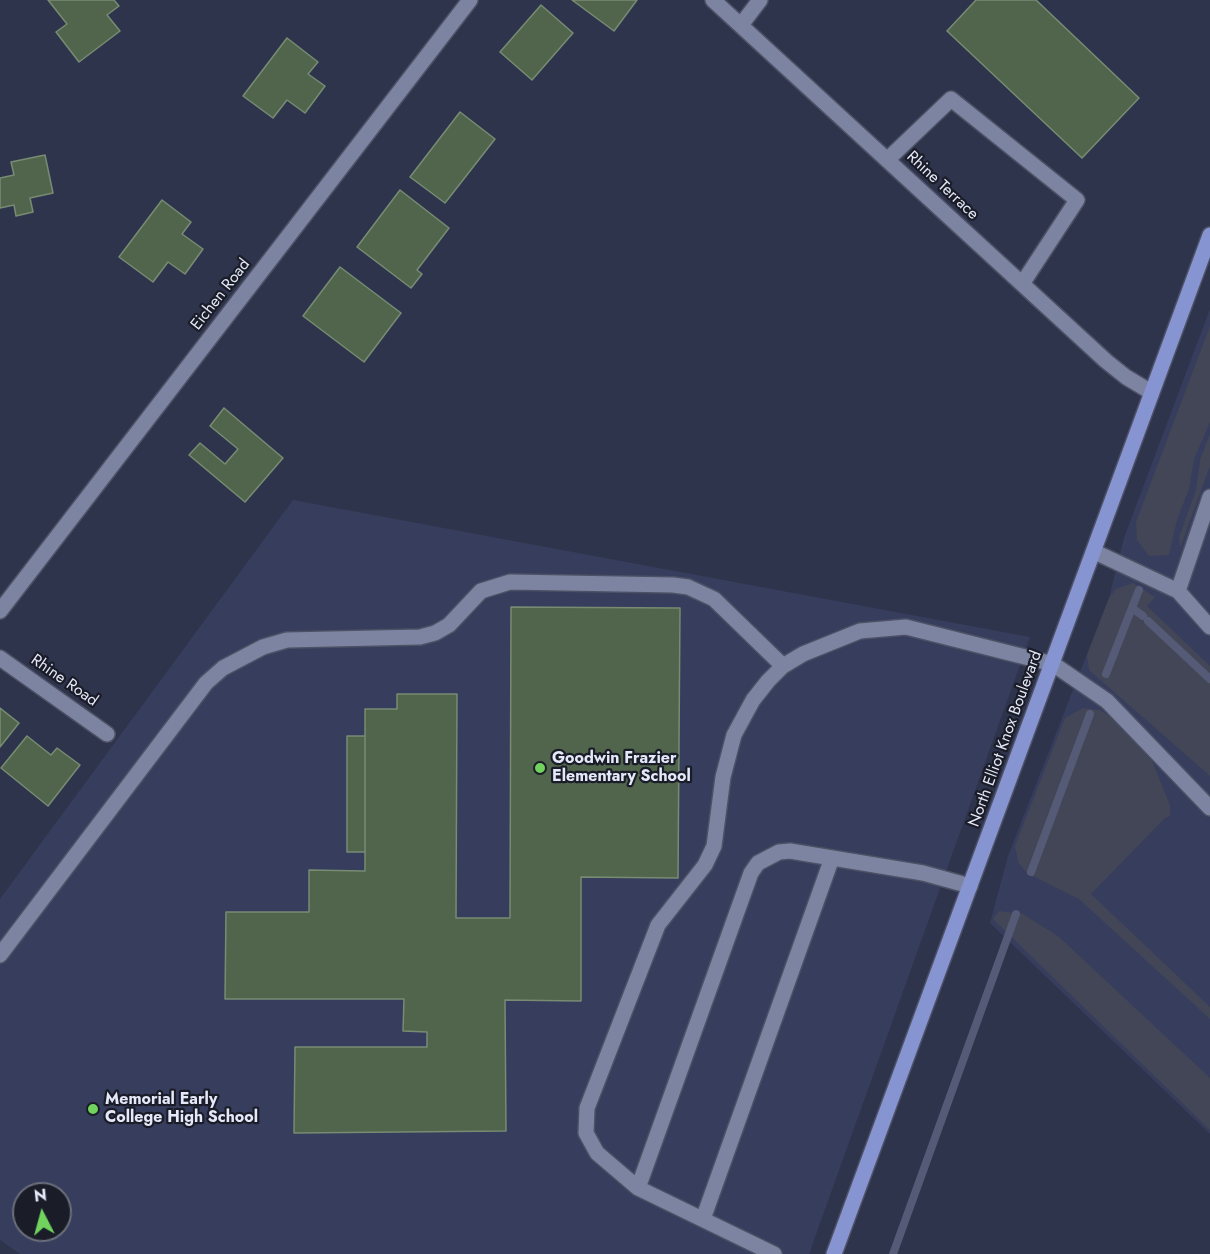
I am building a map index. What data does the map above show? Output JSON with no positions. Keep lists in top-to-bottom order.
{
  "streets": {
    "main road": ["North Elliot Knox Boulevard"],
    "street": ["Rhine Terrace", "Eichen Road", "Rhine Road"]
  },
  "crossings": [
    ["Rhine Terrace", "North Elliot Knox Boulevard"]
  ],
  "places": ["Goodwin Frazier Elementary School", "Memorial Early College High School"],
  "north": "top"
}
